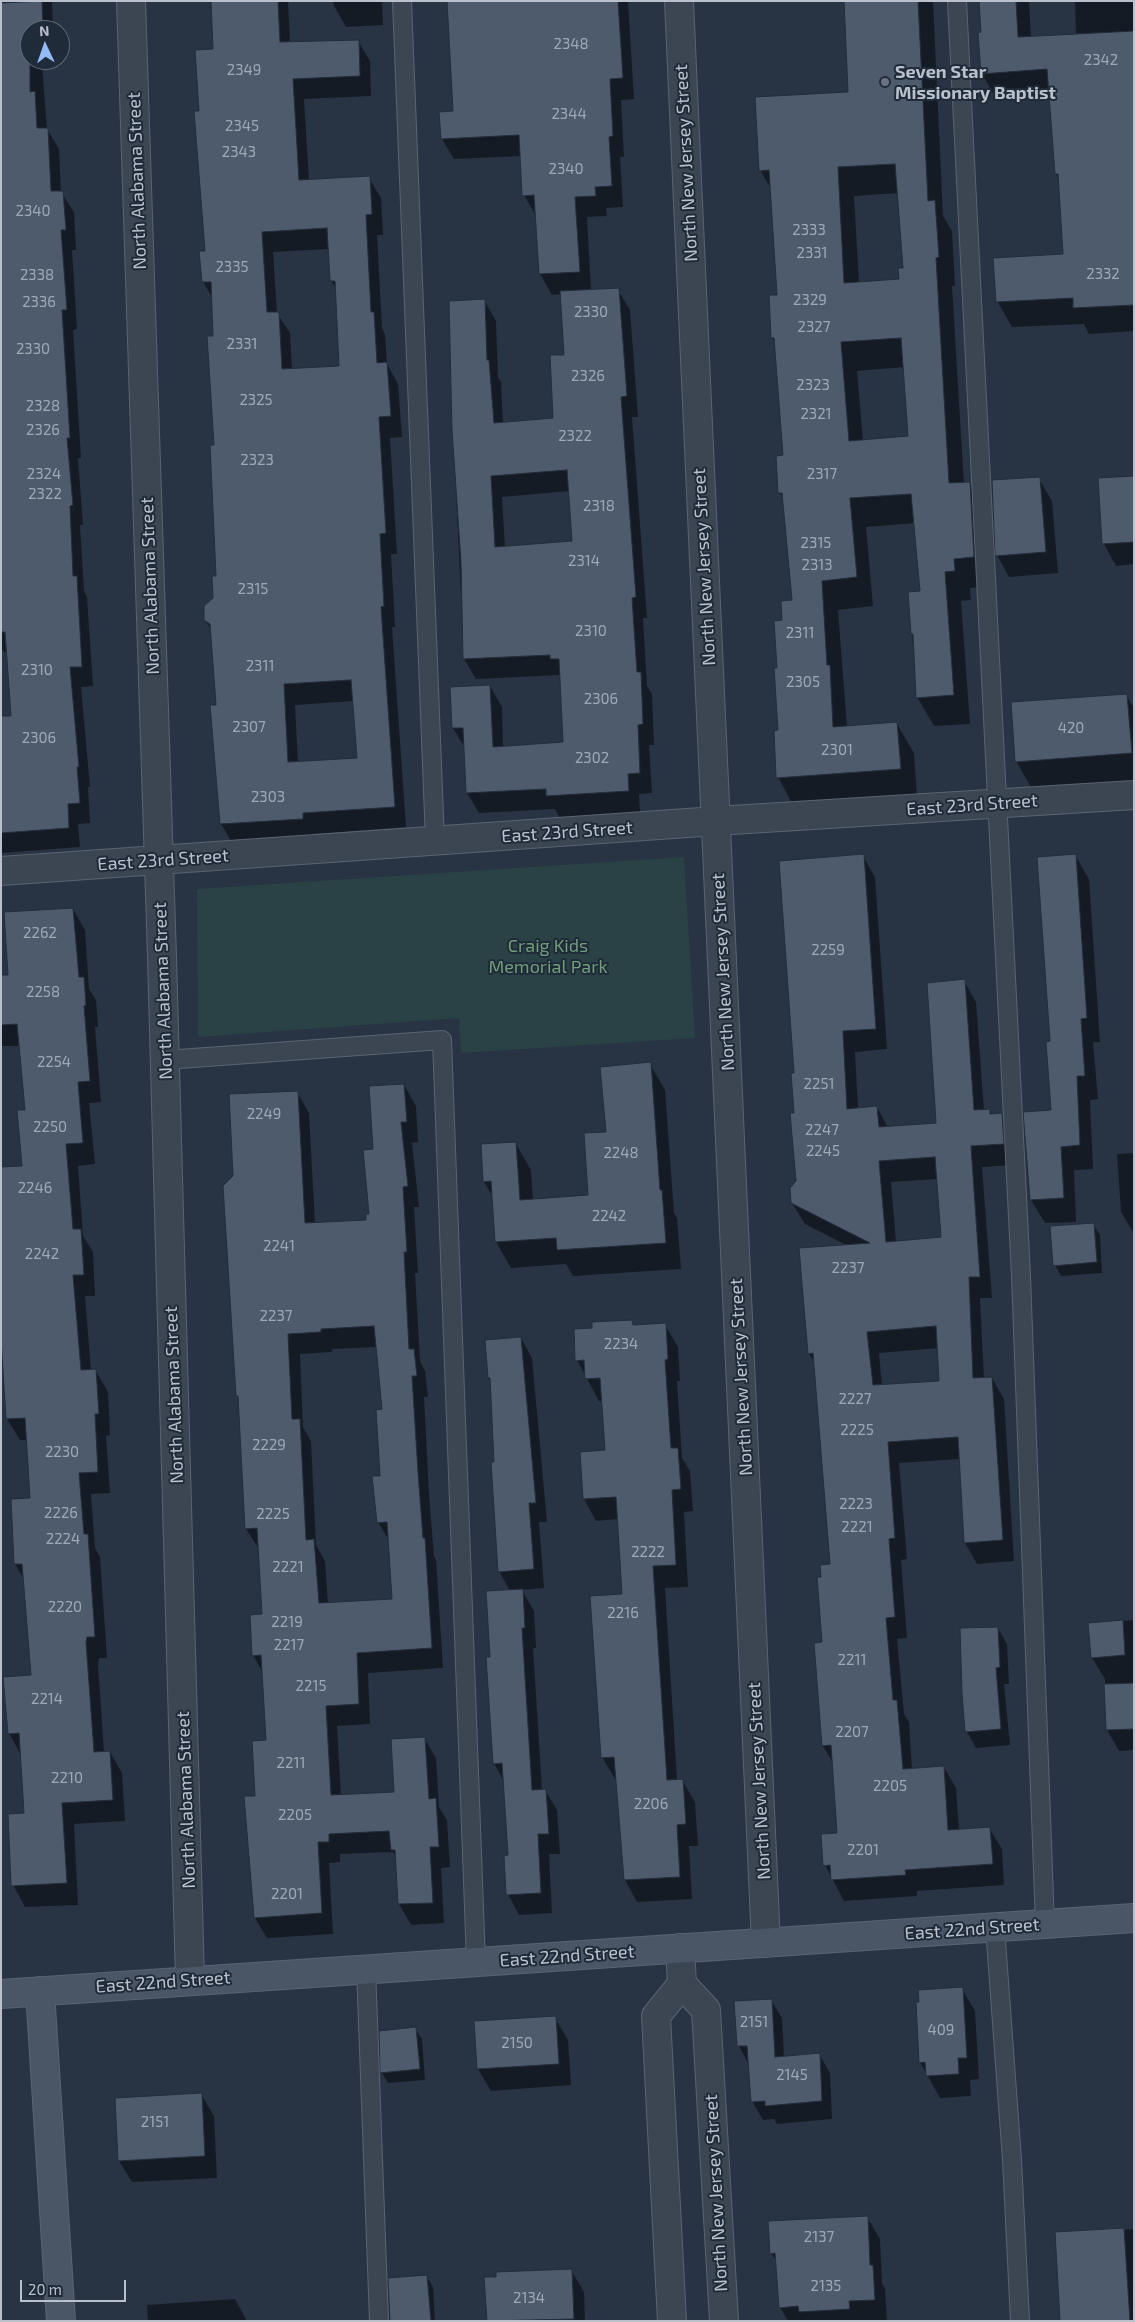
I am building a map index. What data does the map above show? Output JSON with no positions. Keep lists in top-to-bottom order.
{
  "streets": {
    "main road": ["East 22nd Street"],
    "street": ["North New Jersey Street", "North Alabama Street", "East 23rd Street"]
  },
  "crossings": [
    ["North New Jersey Street", "East 23rd Street"],
    ["North New Jersey Street", "East 22nd Street"],
    ["North Alabama Street", "East 23rd Street"],
    ["North Alabama Street", "East 22nd Street"]
  ],
  "parks": ["Craig Kids Memorial Park"],
  "places": ["Seven Star Missionary Baptist"],
  "house_numbers": [
    "2348",
    "2342",
    "2349",
    "2344",
    "2345",
    "2343",
    "2340",
    "2340",
    "2333",
    "2331",
    "2335",
    "2332",
    "2338",
    "2329",
    "2336",
    "2330",
    "2327",
    "2331",
    "2330",
    "2326",
    "2323",
    "2325",
    "2328",
    "2321",
    "2326",
    "2322",
    "2323",
    "2324",
    "2317",
    "2322",
    "2318",
    "2315",
    "2314",
    "2313",
    "2315",
    "2310",
    "2311",
    "2311",
    "2310",
    "2305",
    "2306",
    "2307",
    "420",
    "2306",
    "2301",
    "2302",
    "2303",
    "2262",
    "2259",
    "2258",
    "2254",
    "2251",
    "2249",
    "2250",
    "2247",
    "2245",
    "2248",
    "2246",
    "2242",
    "2241",
    "2242",
    "2237",
    "2237",
    "2234",
    "2227",
    "2225",
    "2229",
    "2230",
    "2223",
    "2226",
    "2225",
    "2221",
    "2224",
    "2222",
    "2221",
    "2220",
    "2216",
    "2219",
    "2217",
    "2211",
    "2215",
    "2214",
    "2207",
    "2211",
    "2210",
    "2205",
    "2206",
    "2205",
    "2201",
    "2201",
    "2151",
    "409",
    "2150",
    "2145",
    "2151",
    "2137",
    "2135",
    "2134"
  ],
  "scale_bar": "20 m",
  "north": "top"
}
